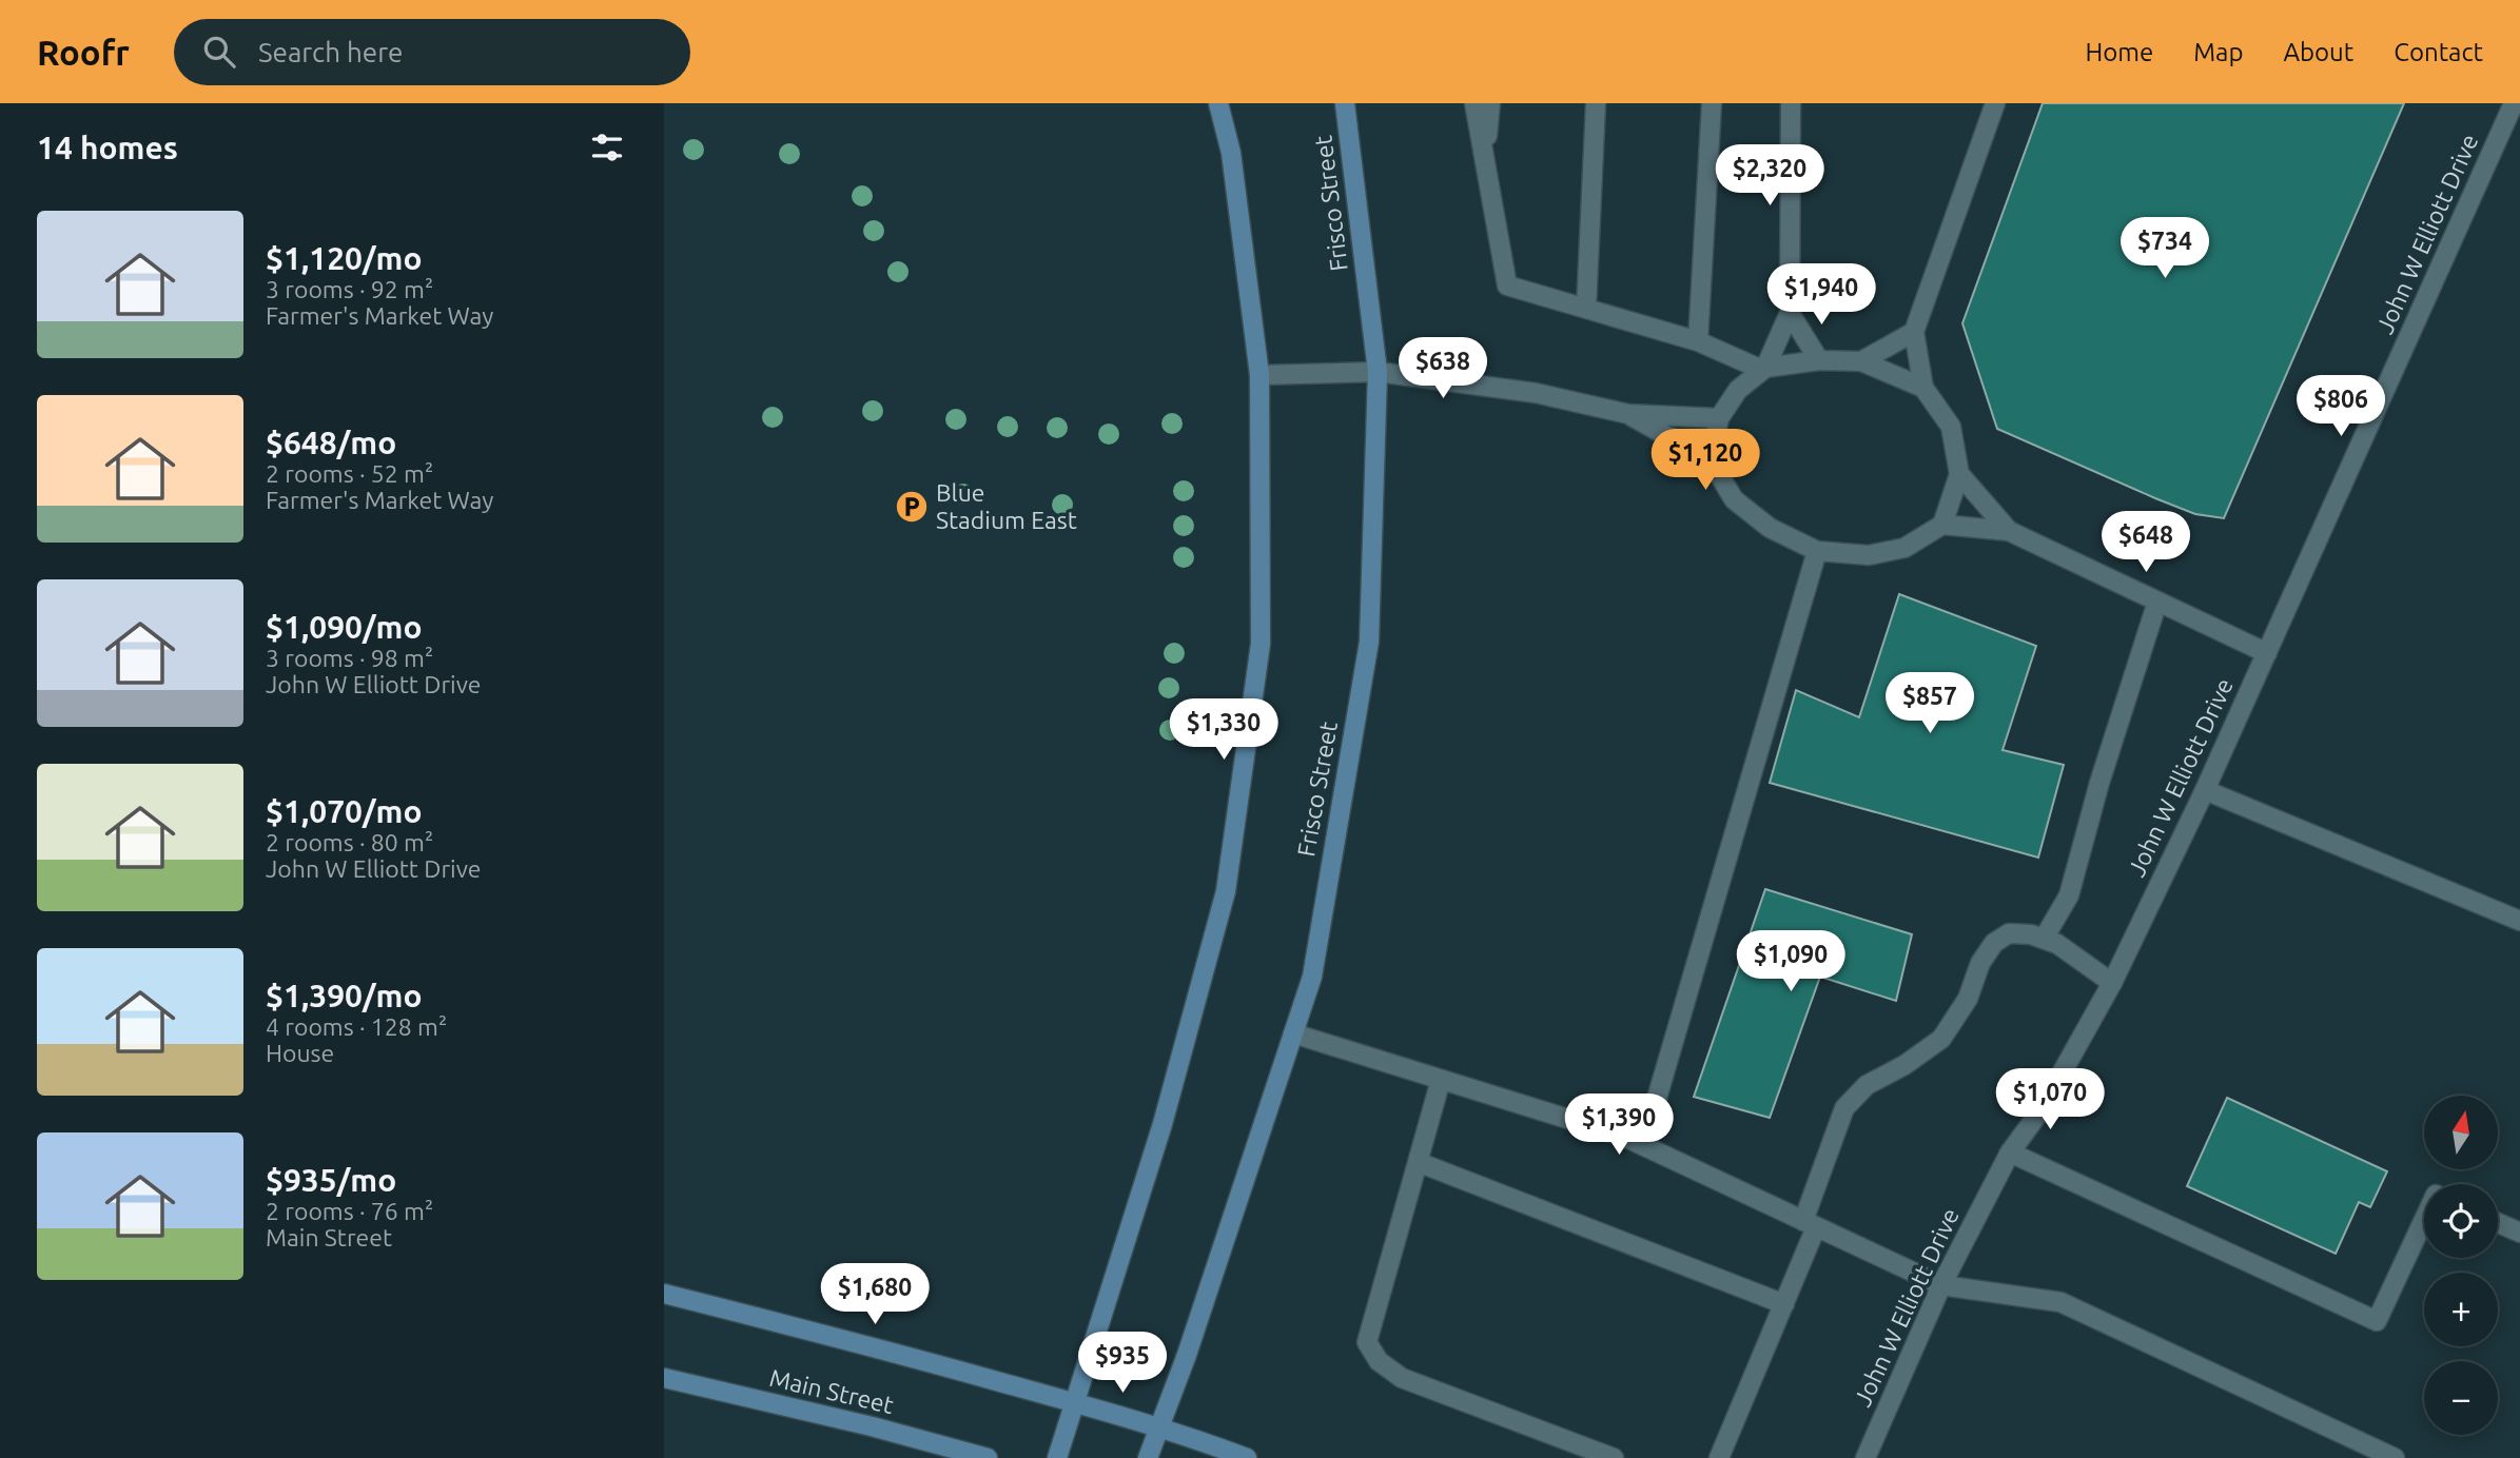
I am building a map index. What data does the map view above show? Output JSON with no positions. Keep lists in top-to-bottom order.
{
  "streets": {
    "street": ["Frisco Street", "John W Elliott Drive", "Main Street"]
  },
  "places": {
    "parking": ["Blue Stadium East"]
  },
  "north": "top",
  "page": {
    "header": "Roofr",
    "search": "Search here",
    "nav": [
      "Home",
      "Map",
      "About",
      "Contact"
    ],
    "heading": "14 homes",
    "price": [
      "$2,320",
      "$734",
      "$1,940",
      "$638",
      "$806",
      "$1,120",
      "$648",
      "$857",
      "$1,330",
      "$1,090",
      "$1,070",
      "$1,390",
      "$1,680",
      "$935"
    ],
    "list": [
      {
        "name": "$1,120/mo",
        "note": "3 rooms · 92 m² · Farmer's Market Way"
      },
      {
        "name": "$648/mo",
        "note": "2 rooms · 52 m² · Farmer's Market Way"
      },
      {
        "name": "$1,090/mo",
        "note": "3 rooms · 98 m² · John W Elliott Drive"
      },
      {
        "name": "$1,070/mo",
        "note": "2 rooms · 80 m² · John W Elliott Drive"
      },
      {
        "name": "$1,390/mo",
        "note": "4 rooms · 128 m² · House"
      },
      {
        "name": "$935/mo",
        "note": "2 rooms · 76 m² · Main Street"
      }
    ],
    "map_buttons": ["+", "−"]
  }
}
